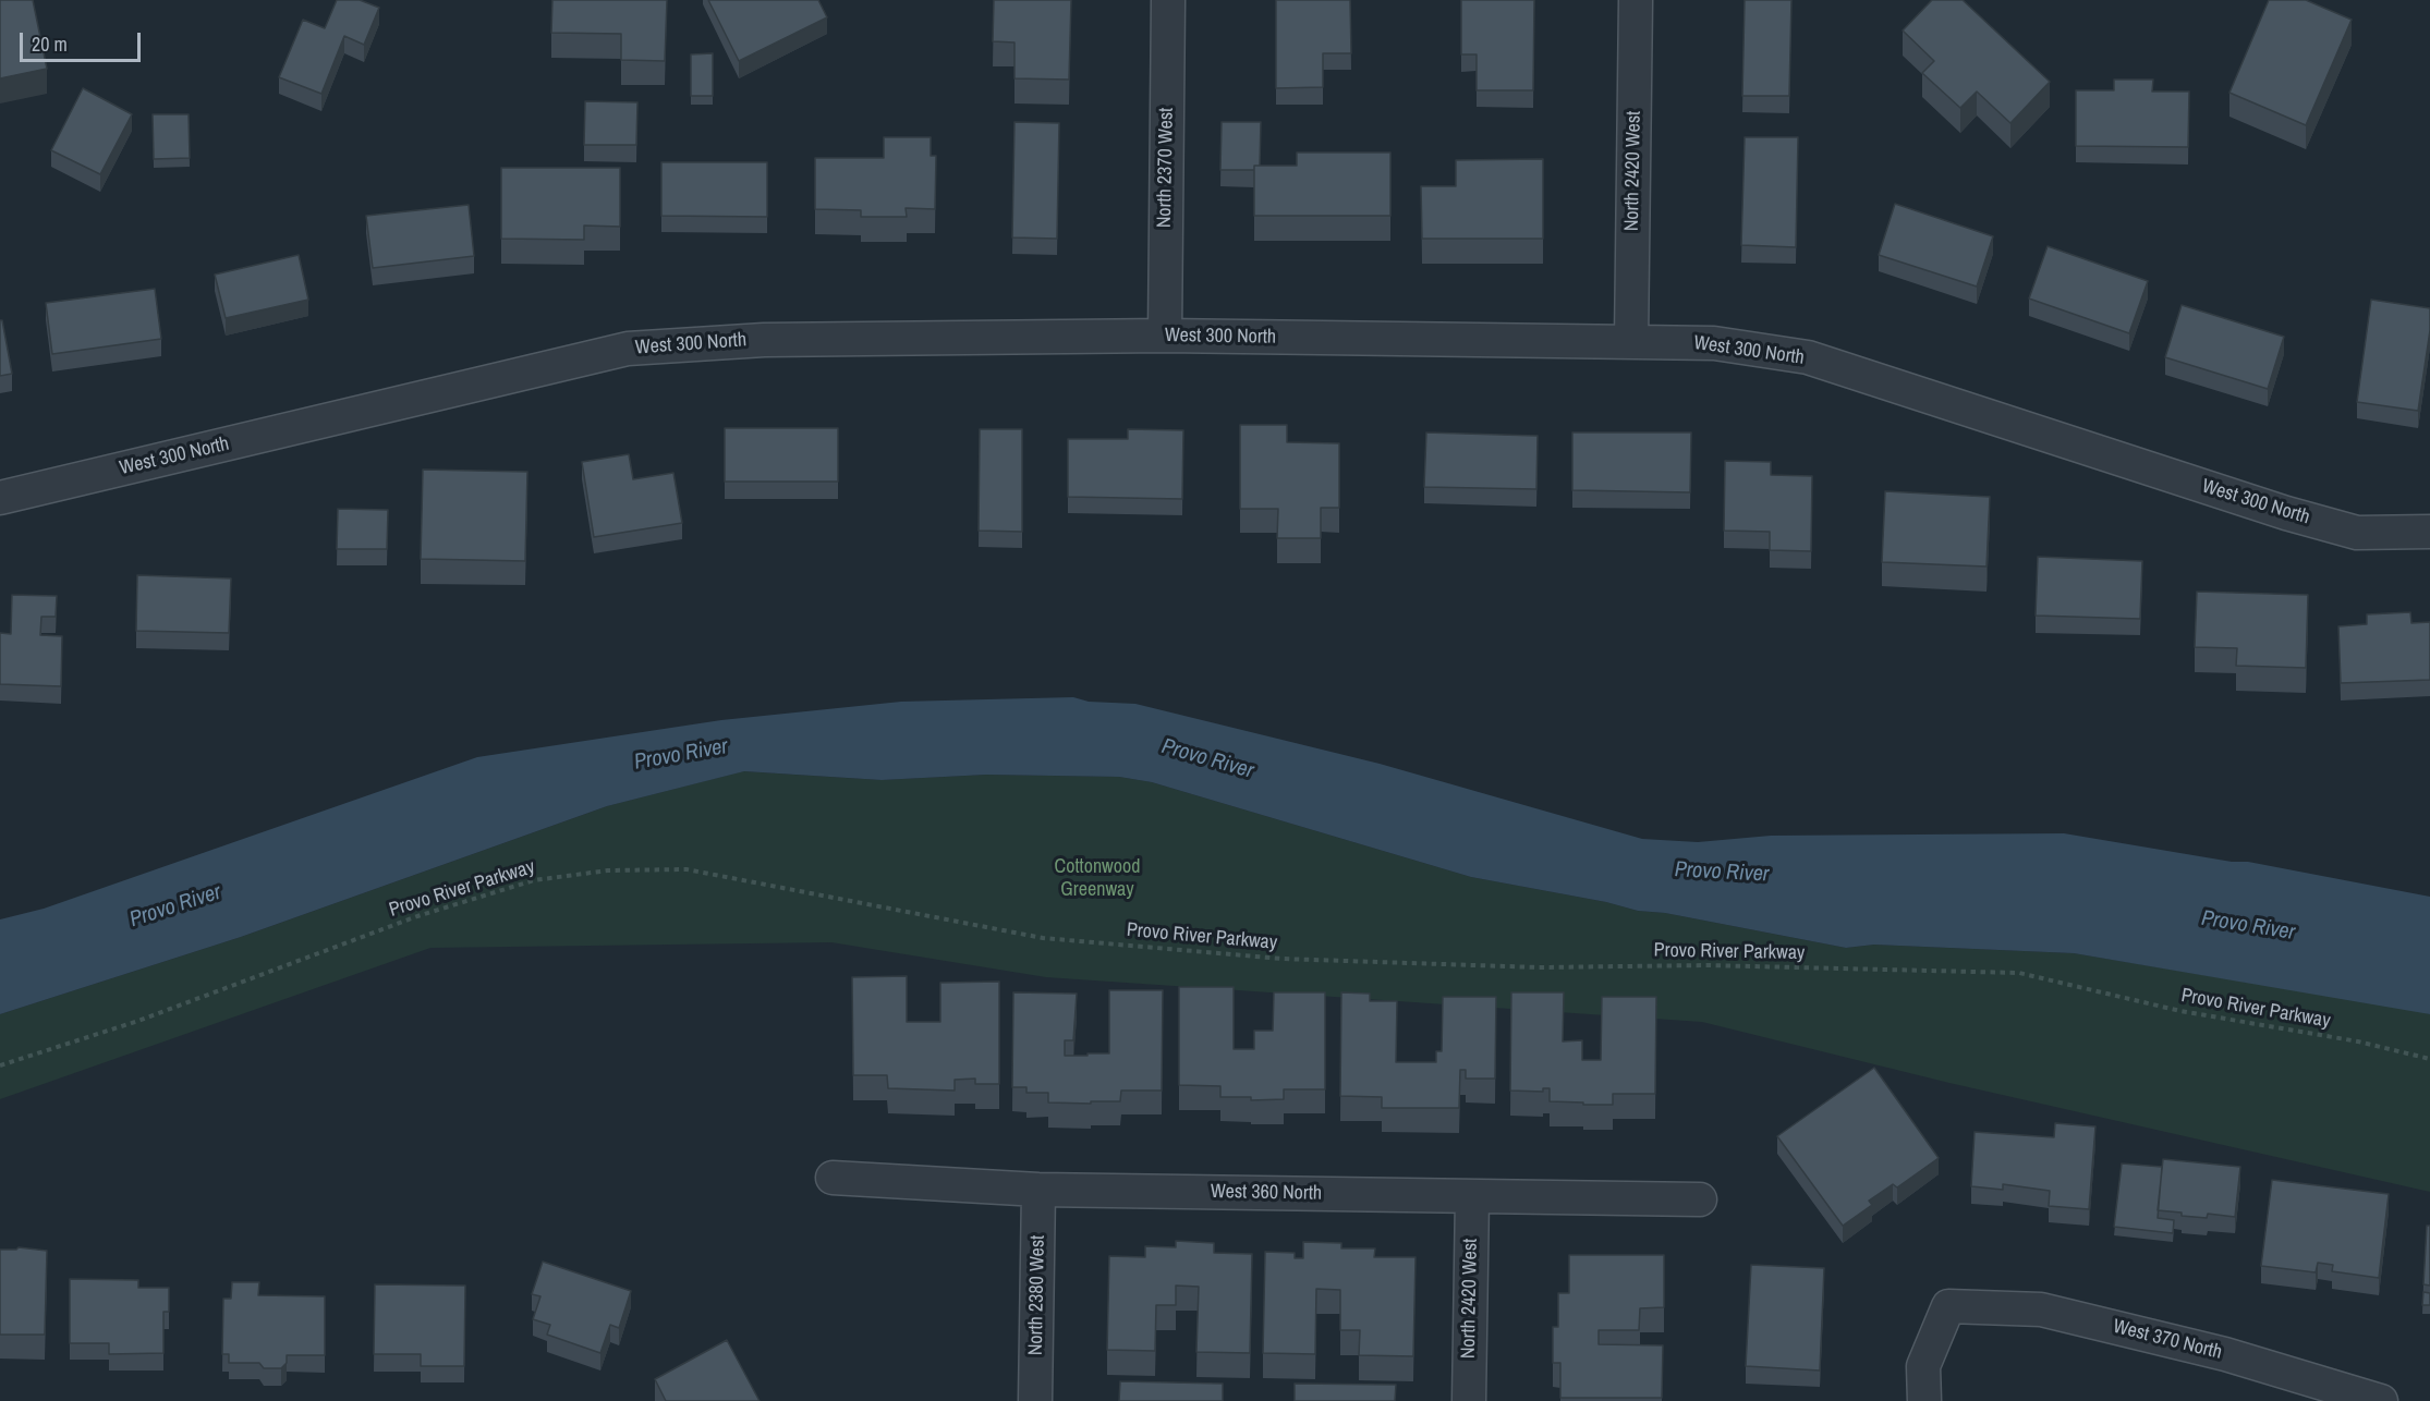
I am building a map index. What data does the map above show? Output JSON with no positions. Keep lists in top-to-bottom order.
{
  "streets": {
    "street": [
      "North 2370 West",
      "North 2420 West",
      "West 300 North",
      "West 360 North",
      "North 2380 West",
      "West 370 North"
    ],
    "path": ["Provo River Parkway"]
  },
  "crossings": [
    ["North 2370 West", "West 300 North"],
    ["North 2420 West", "West 300 North"],
    ["North 2420 West", "West 360 North"],
    ["West 360 North", "North 2380 West"]
  ],
  "water": ["Provo River"],
  "parks": ["Cottonwood Greenway"],
  "scale_bar": "20 m"
}
